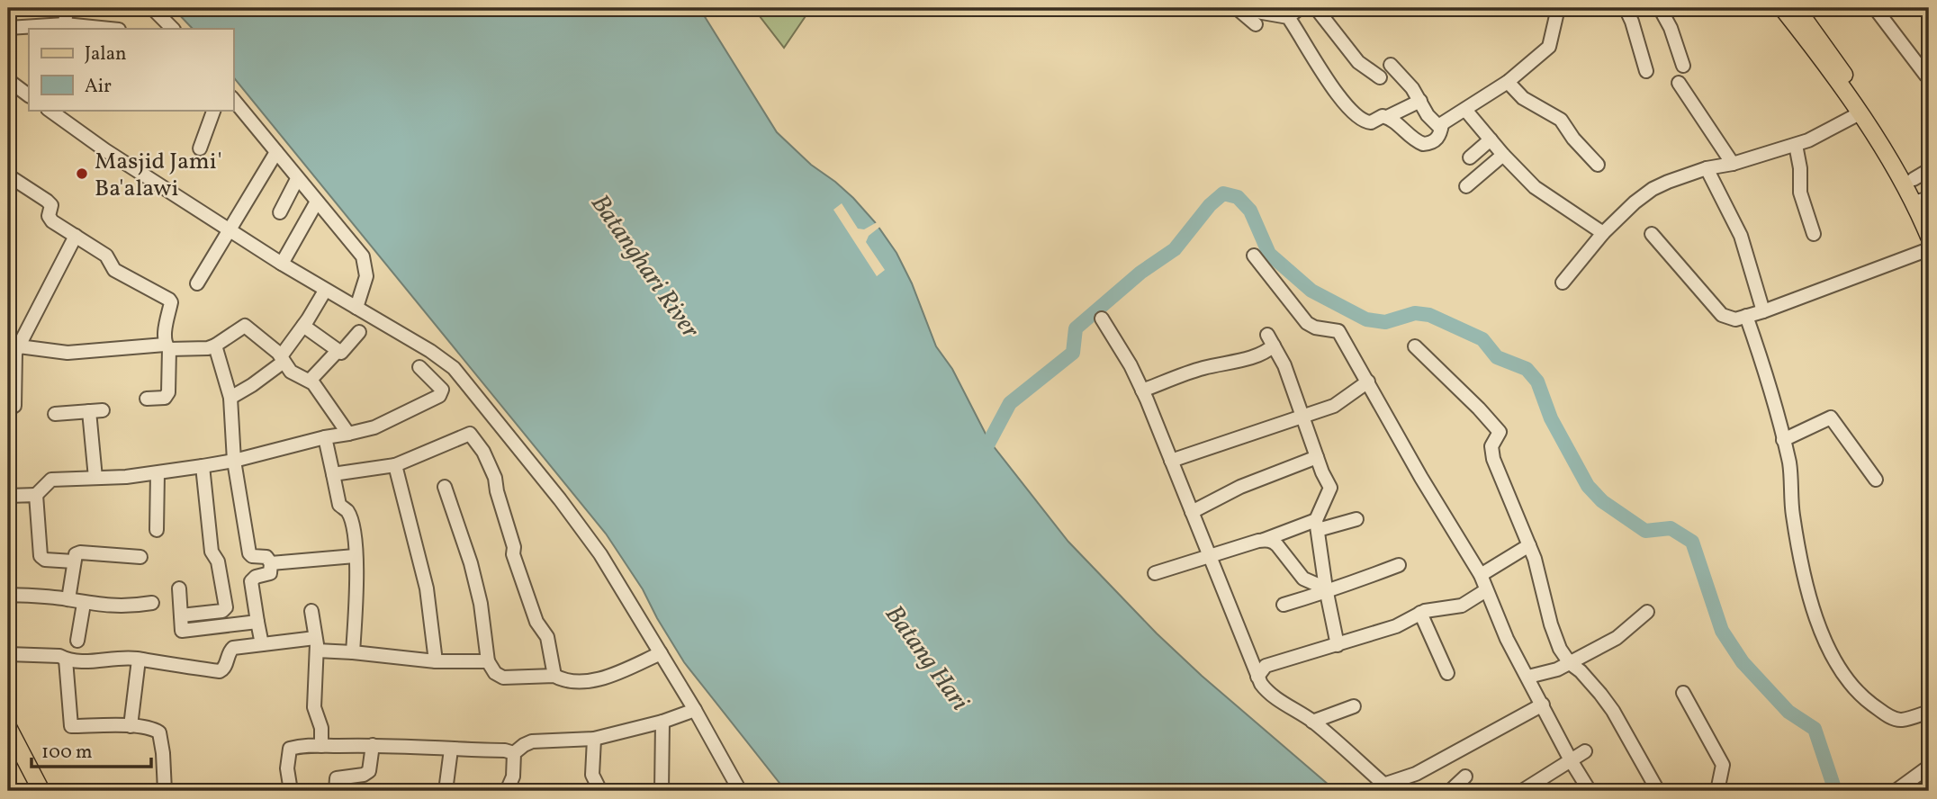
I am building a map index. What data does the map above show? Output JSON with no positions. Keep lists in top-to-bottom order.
{
  "water": ["Batanghari River", "Batang Hari"],
  "places": ["Masjid Jami' Ba'alawi"],
  "legend": ["Jalan", "Air"],
  "scale_bar": "100 m"
}
